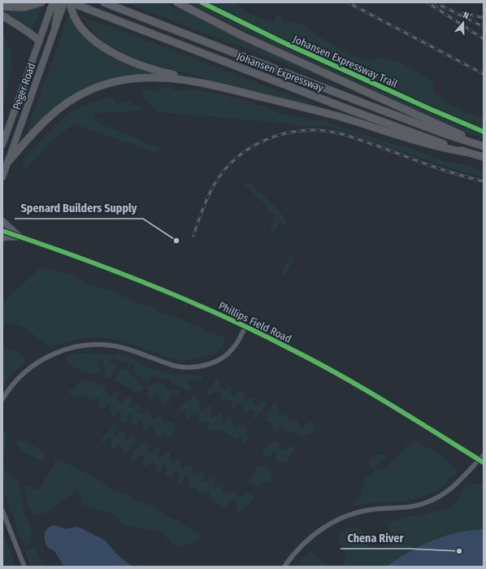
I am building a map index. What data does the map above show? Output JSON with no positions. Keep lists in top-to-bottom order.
{
  "streets": {
    "highway": ["Johansen Expressway"],
    "main road": ["Peger Road"],
    "street": ["Phillips Field Road"],
    "cycle path": ["Johansen Expressway Trail"]
  },
  "places": ["Spenard Builders Supply", "Chena River"],
  "north": "top"
}
